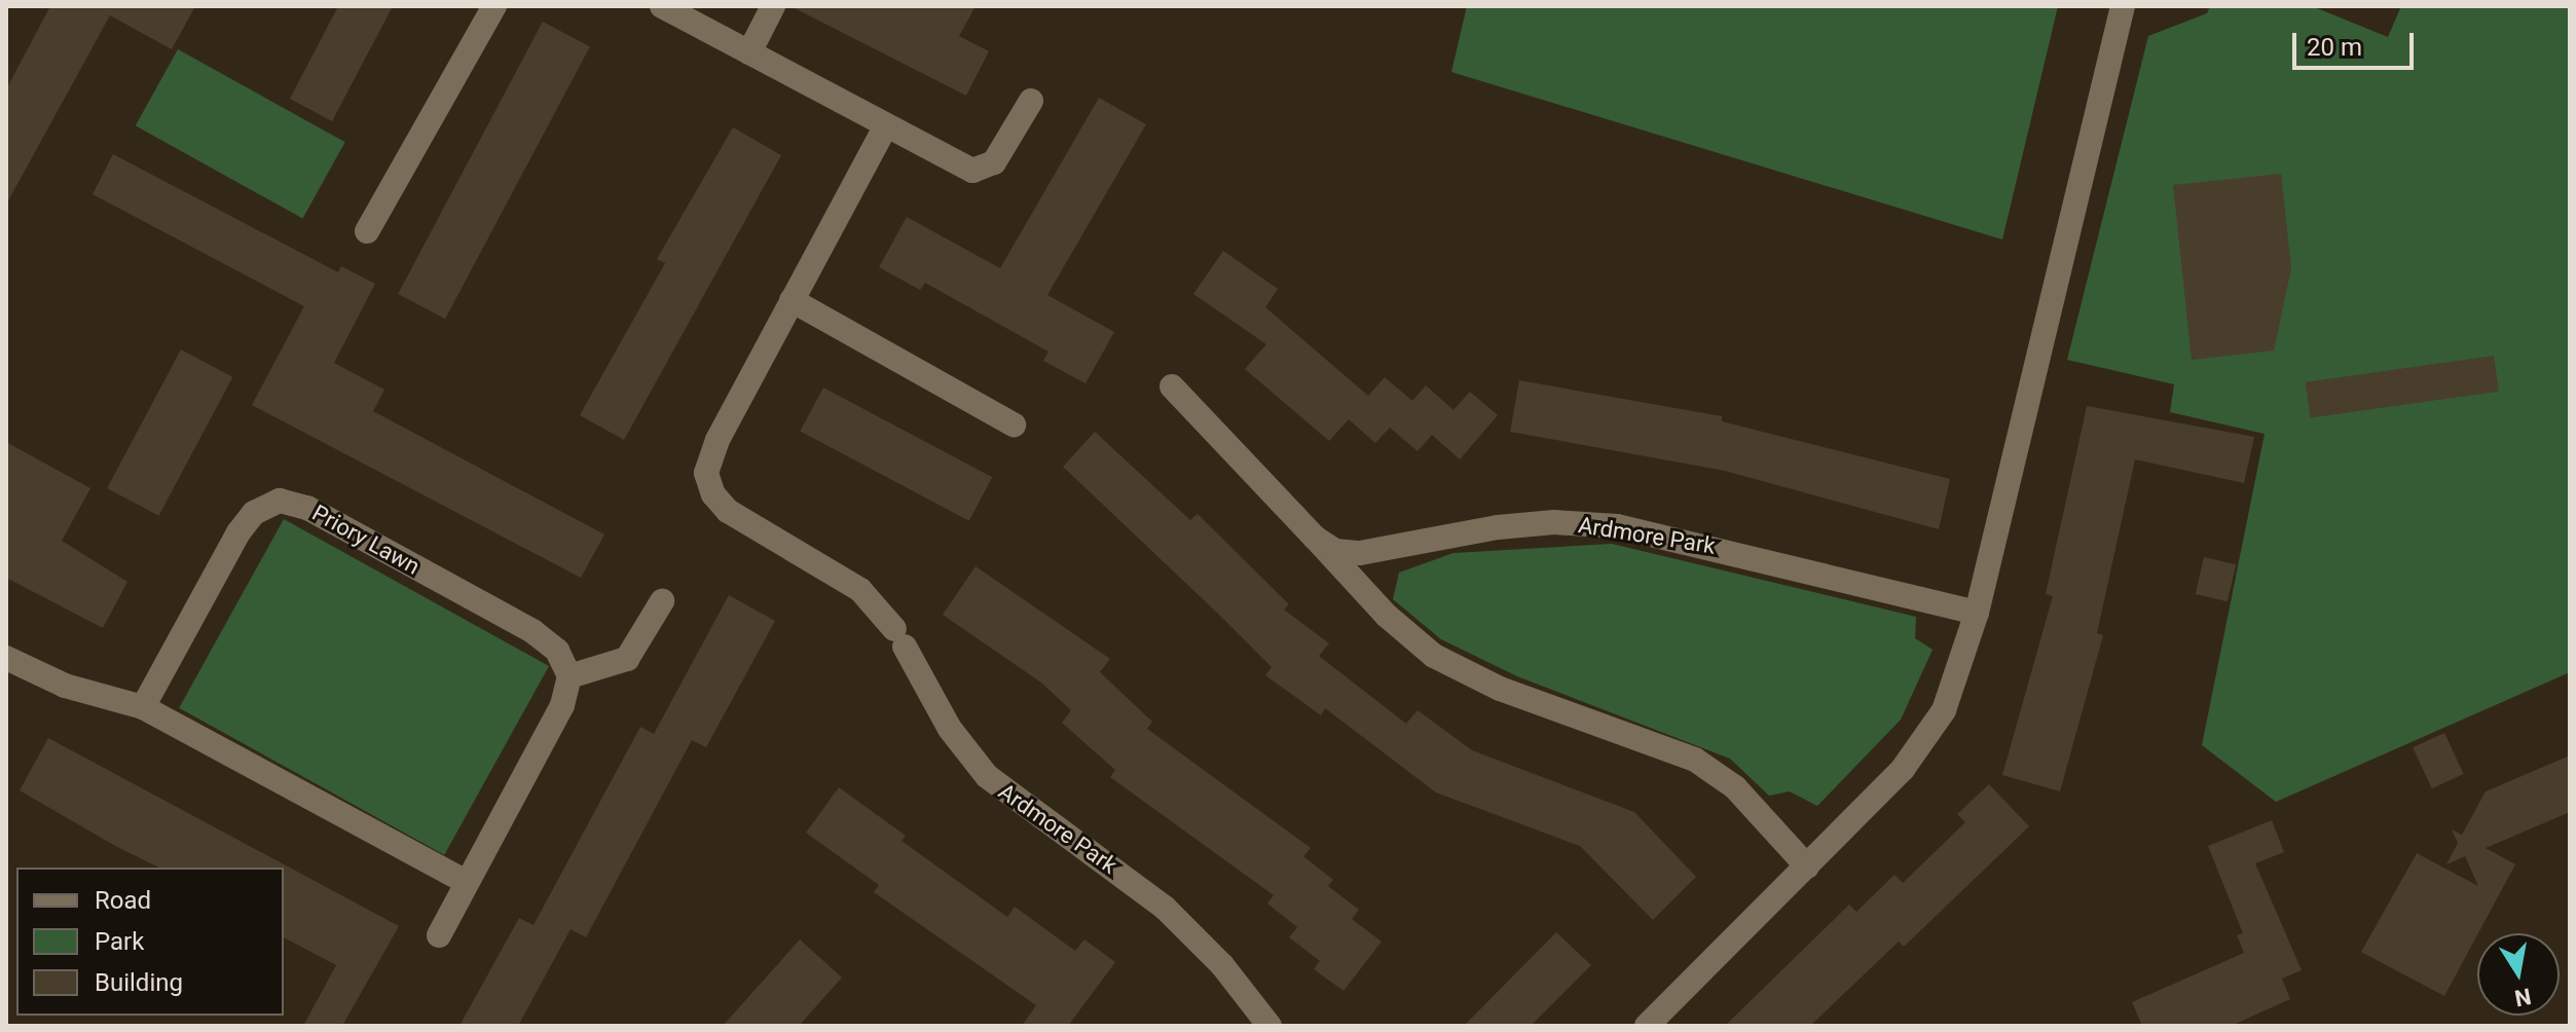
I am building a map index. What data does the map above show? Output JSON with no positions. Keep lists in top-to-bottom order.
{
  "streets": {
    "street": ["Ardmore Park", "Priory Lawn"]
  },
  "legend": ["Road", "Park", "Building"],
  "scale_bar": "20 m",
  "north": "bottom"
}
